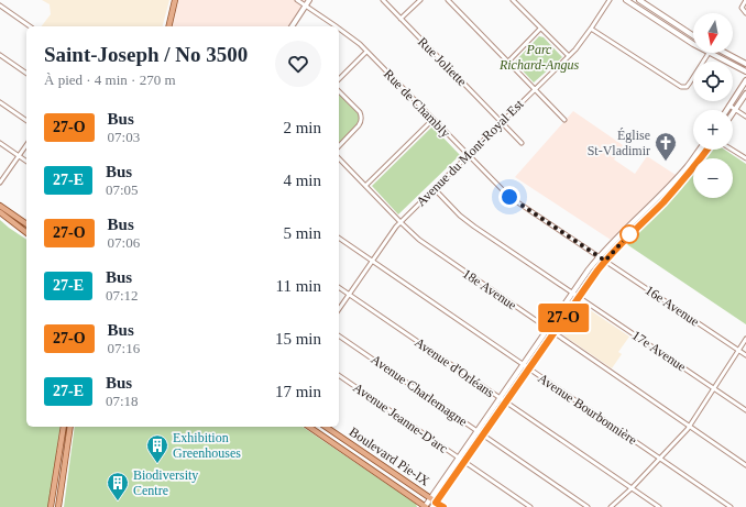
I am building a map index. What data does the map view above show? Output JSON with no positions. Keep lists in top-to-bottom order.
{
  "streets": {
    "main road": ["Boulevard Pie-IX"],
    "street": [
      "Rue Joliette",
      "Rue de Chambly",
      "Avenue du Mont-Royal Est",
      "18e Avenue",
      "16e Avenue",
      "17e Avenue",
      "Avenue d'Orléans",
      "Avenue Charlemagne",
      "Avenue Bourbonnière",
      "Avenue Jeanne-D'arc"
    ]
  },
  "crossings": [
    ["Rue Joliette", "Avenue du Mont-Royal Est"],
    ["Rue de Chambly", "Avenue du Mont-Royal Est"],
    ["Rue de Chambly", "16e Avenue"],
    ["Avenue du Mont-Royal Est", "18e Avenue"],
    ["Avenue du Mont-Royal Est", "17e Avenue"],
    ["Avenue du Mont-Royal Est", "Avenue d'Orléans"],
    ["Avenue du Mont-Royal Est", "Avenue Bourbonnière"]
  ],
  "parks": ["Parc Richard-Angus"],
  "places": {
    "church": ["Église St-Vladimir"],
    "building": ["Exhibition Greenhouses", "Biodiversity Centre"]
  },
  "lines": ["bus line 27-O"],
  "north": "bottom",
  "page": {
    "on_map": "27-O",
    "map_buttons": ["+", "−"],
    "heading": ["Saint-Joseph / No 3500", "À pied · 4 min · 270 m"],
    "list": [
      {
        "mark": "27-O",
        "name": "Bus",
        "note": "07:03",
        "value": "2 min"
      },
      {
        "mark": "27-E",
        "name": "Bus",
        "note": "07:05",
        "value": "4 min"
      },
      {
        "mark": "27-O",
        "name": "Bus",
        "note": "07:06",
        "value": "5 min"
      },
      {
        "mark": "27-E",
        "name": "Bus",
        "note": "07:12",
        "value": "11 min"
      },
      {
        "mark": "27-O",
        "name": "Bus",
        "note": "07:16",
        "value": "15 min"
      },
      {
        "mark": "27-E",
        "name": "Bus",
        "note": "07:18",
        "value": "17 min"
      }
    ]
  }
}
